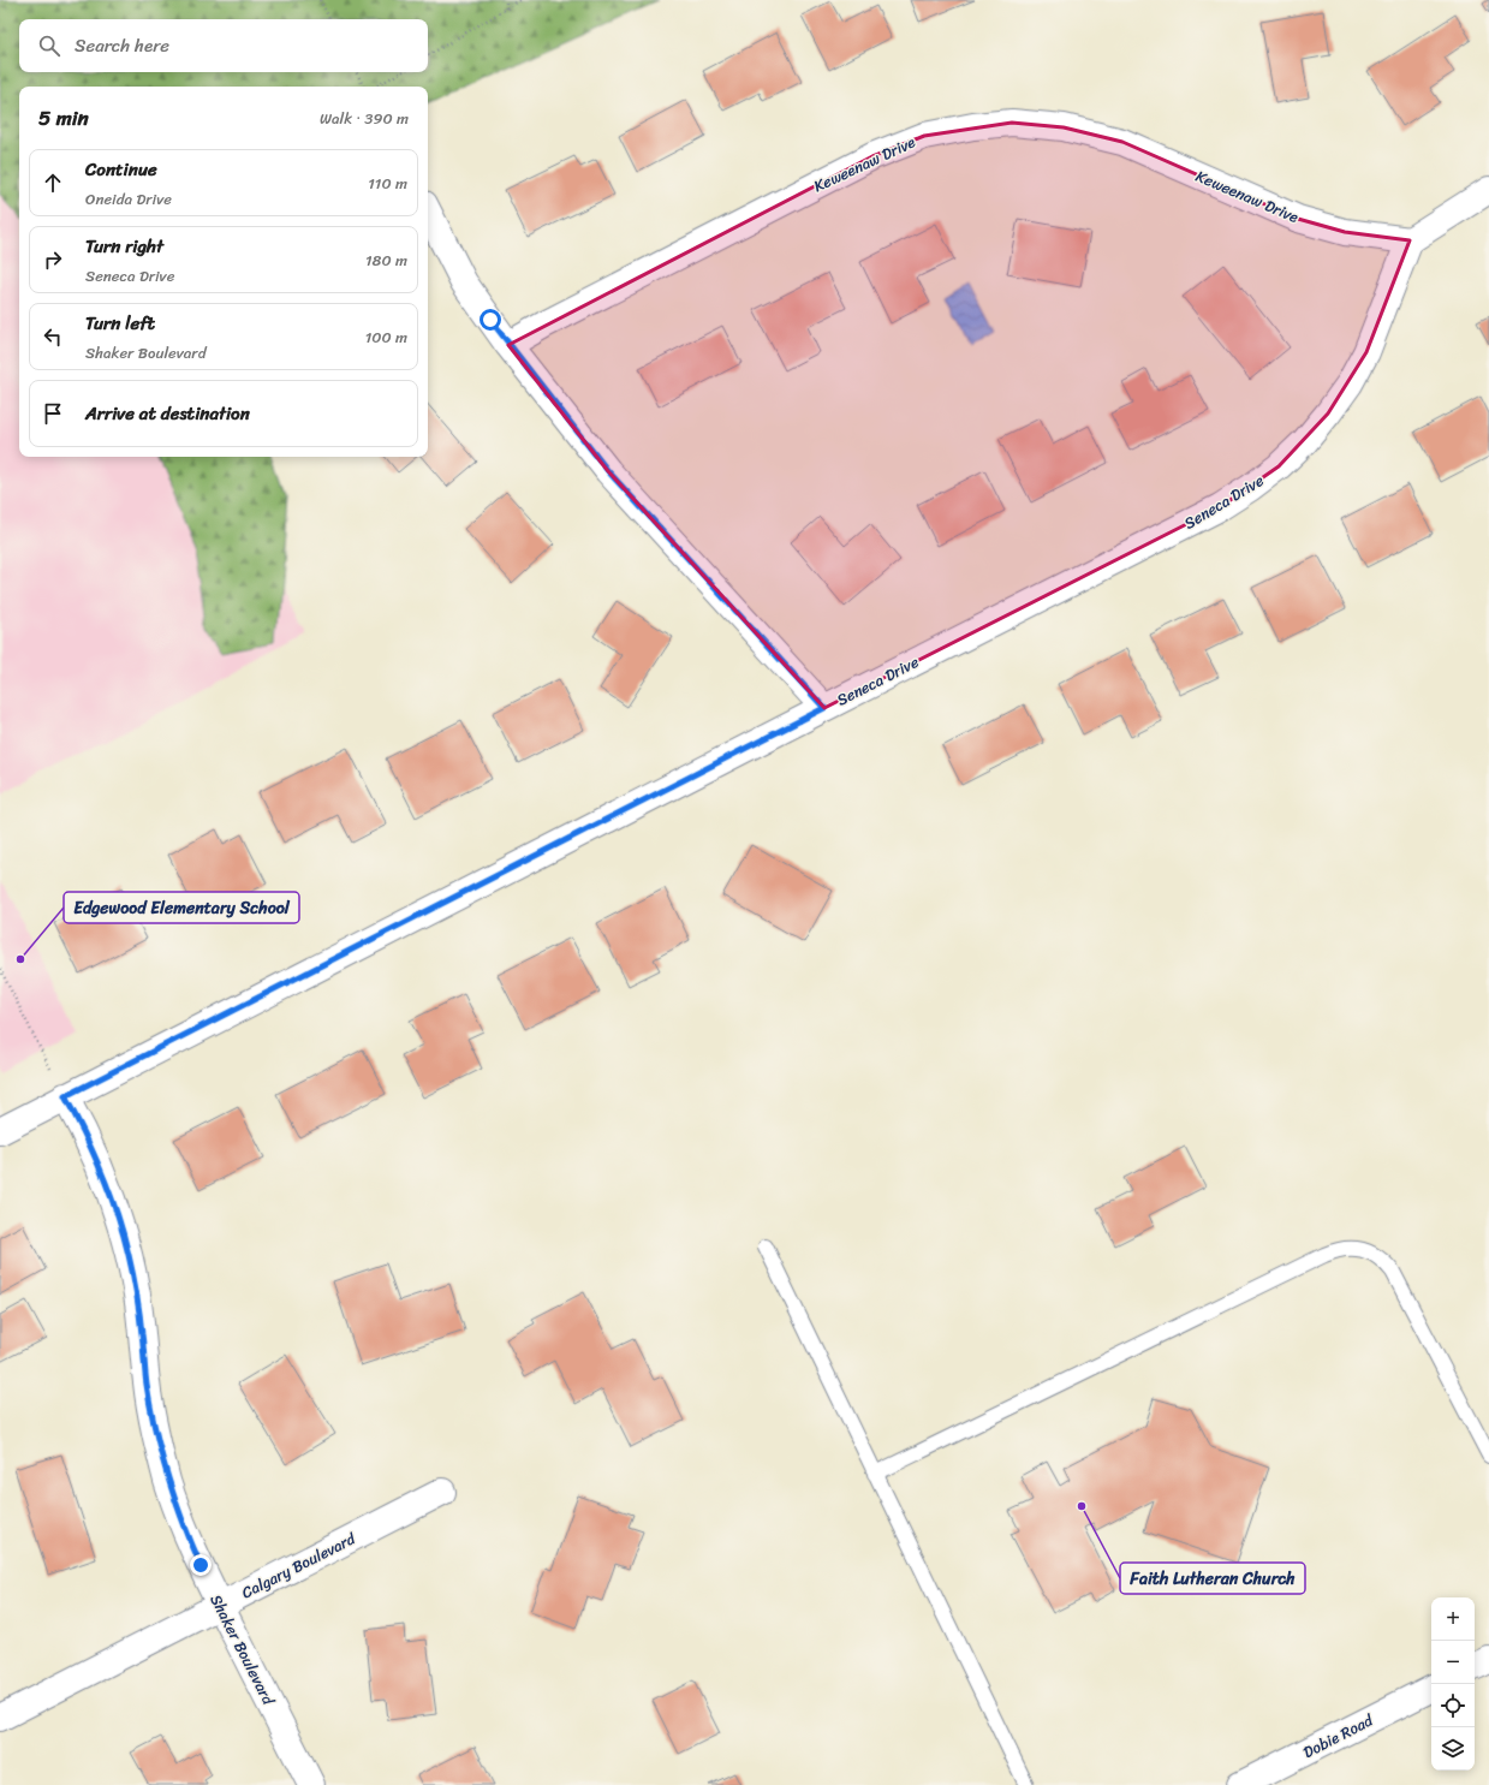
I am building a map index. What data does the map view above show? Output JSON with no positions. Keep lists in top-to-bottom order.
{
  "streets": {
    "street": [
      "Keweenaw Drive",
      "Seneca Drive",
      "Calgary Boulevard",
      "Shaker Boulevard",
      "Dobie Road"
    ]
  },
  "crossings": [
    ["Keweenaw Drive", "Seneca Drive"],
    ["Seneca Drive", "Shaker Boulevard"],
    ["Calgary Boulevard", "Shaker Boulevard"]
  ],
  "places": ["Edgewood Elementary School", "Faith Lutheran Church"],
  "page": {
    "search": "Search here",
    "heading": ["5 min", "Walk · 390 m"],
    "list": [
      ["Continue", "Oneida Drive", "110 m"],
      ["Turn right", "Seneca Drive", "180 m"],
      ["Turn left", "Shaker Boulevard", "100 m"],
      "Arrive at destination"
    ],
    "map_buttons": ["+", "−"]
  }
}
